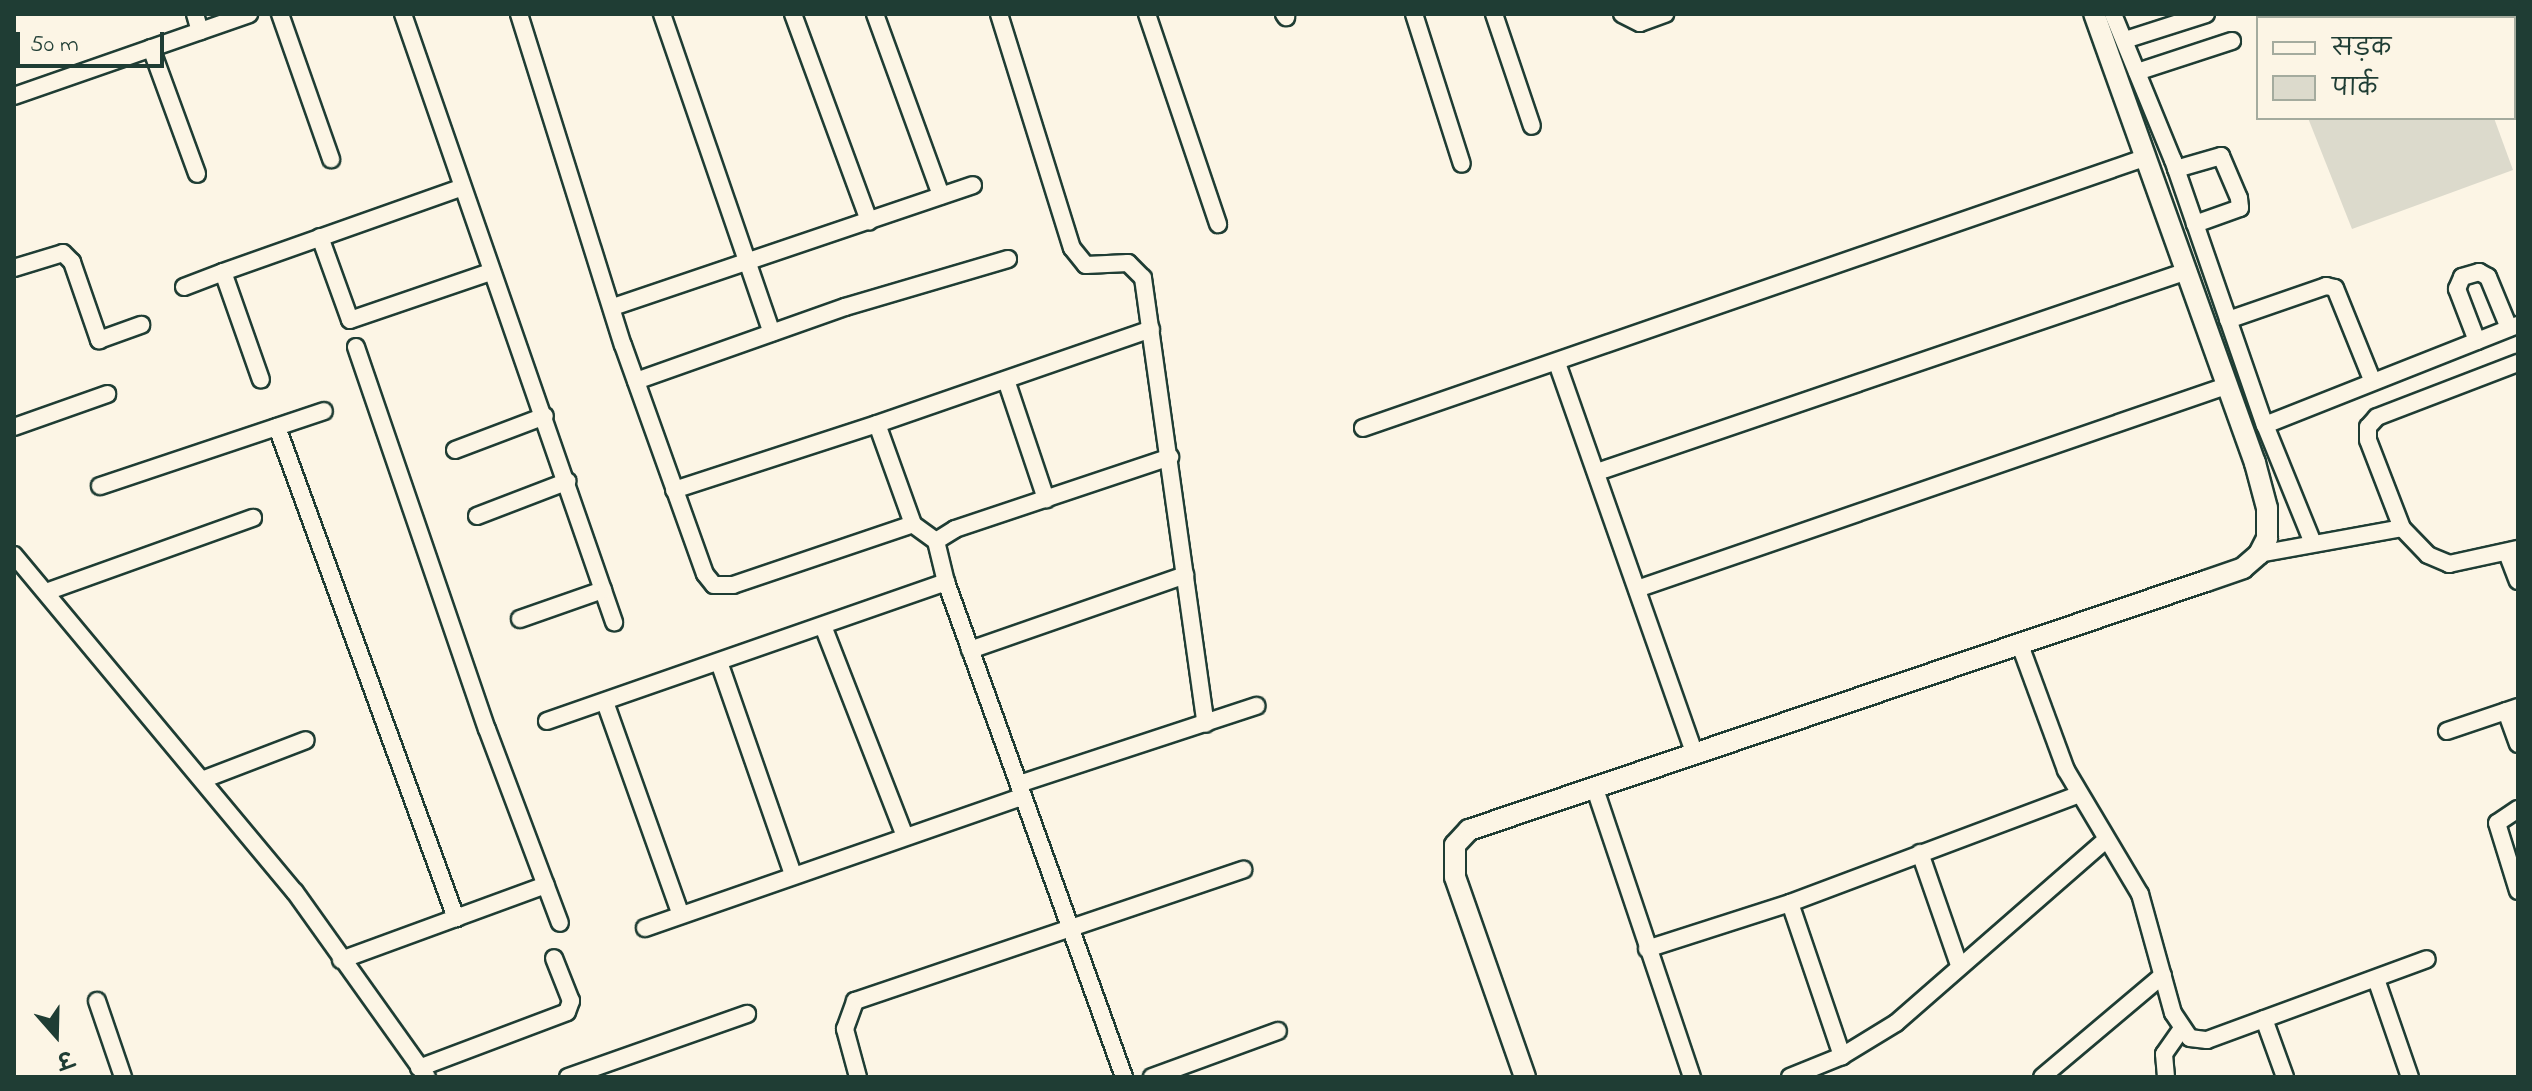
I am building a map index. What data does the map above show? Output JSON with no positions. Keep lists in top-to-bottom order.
{
  "legend": ["सड़क", "पार्क"],
  "scale_bar": "50 m",
  "north": "bottom"
}
